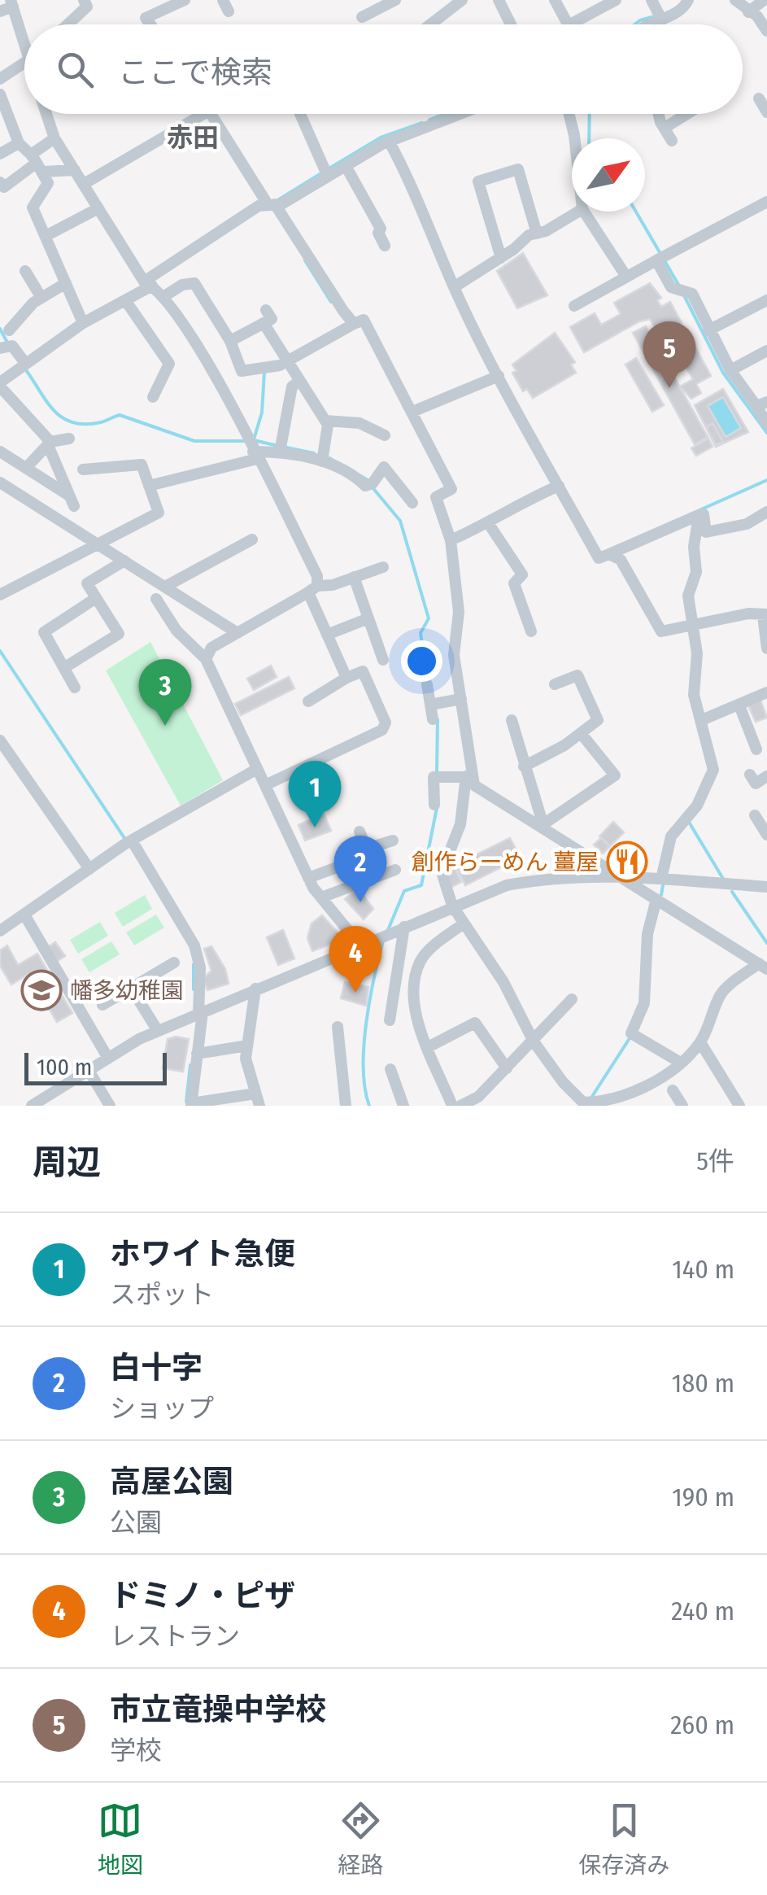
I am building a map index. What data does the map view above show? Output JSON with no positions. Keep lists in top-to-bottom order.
{
  "districts": ["赤田"],
  "places": {
    "restaurant": ["創作らーめん 薑屋"],
    "school or university": ["幡多幼稚園"]
  },
  "scale_bar": "100 m",
  "north": "top right",
  "page": {
    "search": "ここで検索",
    "pins": [
      "5",
      "3",
      "1",
      "2",
      "4"
    ],
    "scale": "100 m",
    "heading": ["周辺", "5件"],
    "list": [
      {
        "mark": "1",
        "name": "ホワイト急便",
        "note": "スポット",
        "value": "140 m"
      },
      {
        "mark": "2",
        "name": "白十字",
        "note": "ショップ",
        "value": "180 m"
      },
      {
        "mark": "3",
        "name": "高屋公園",
        "note": "公園",
        "value": "190 m"
      },
      {
        "mark": "4",
        "name": "ドミノ・ピザ",
        "note": "レストラン",
        "value": "240 m"
      },
      {
        "mark": "5",
        "name": "市立竜操中学校",
        "note": "学校",
        "value": "260 m"
      }
    ],
    "nav": ["地図", "経路", "保存済み"]
  }
}
